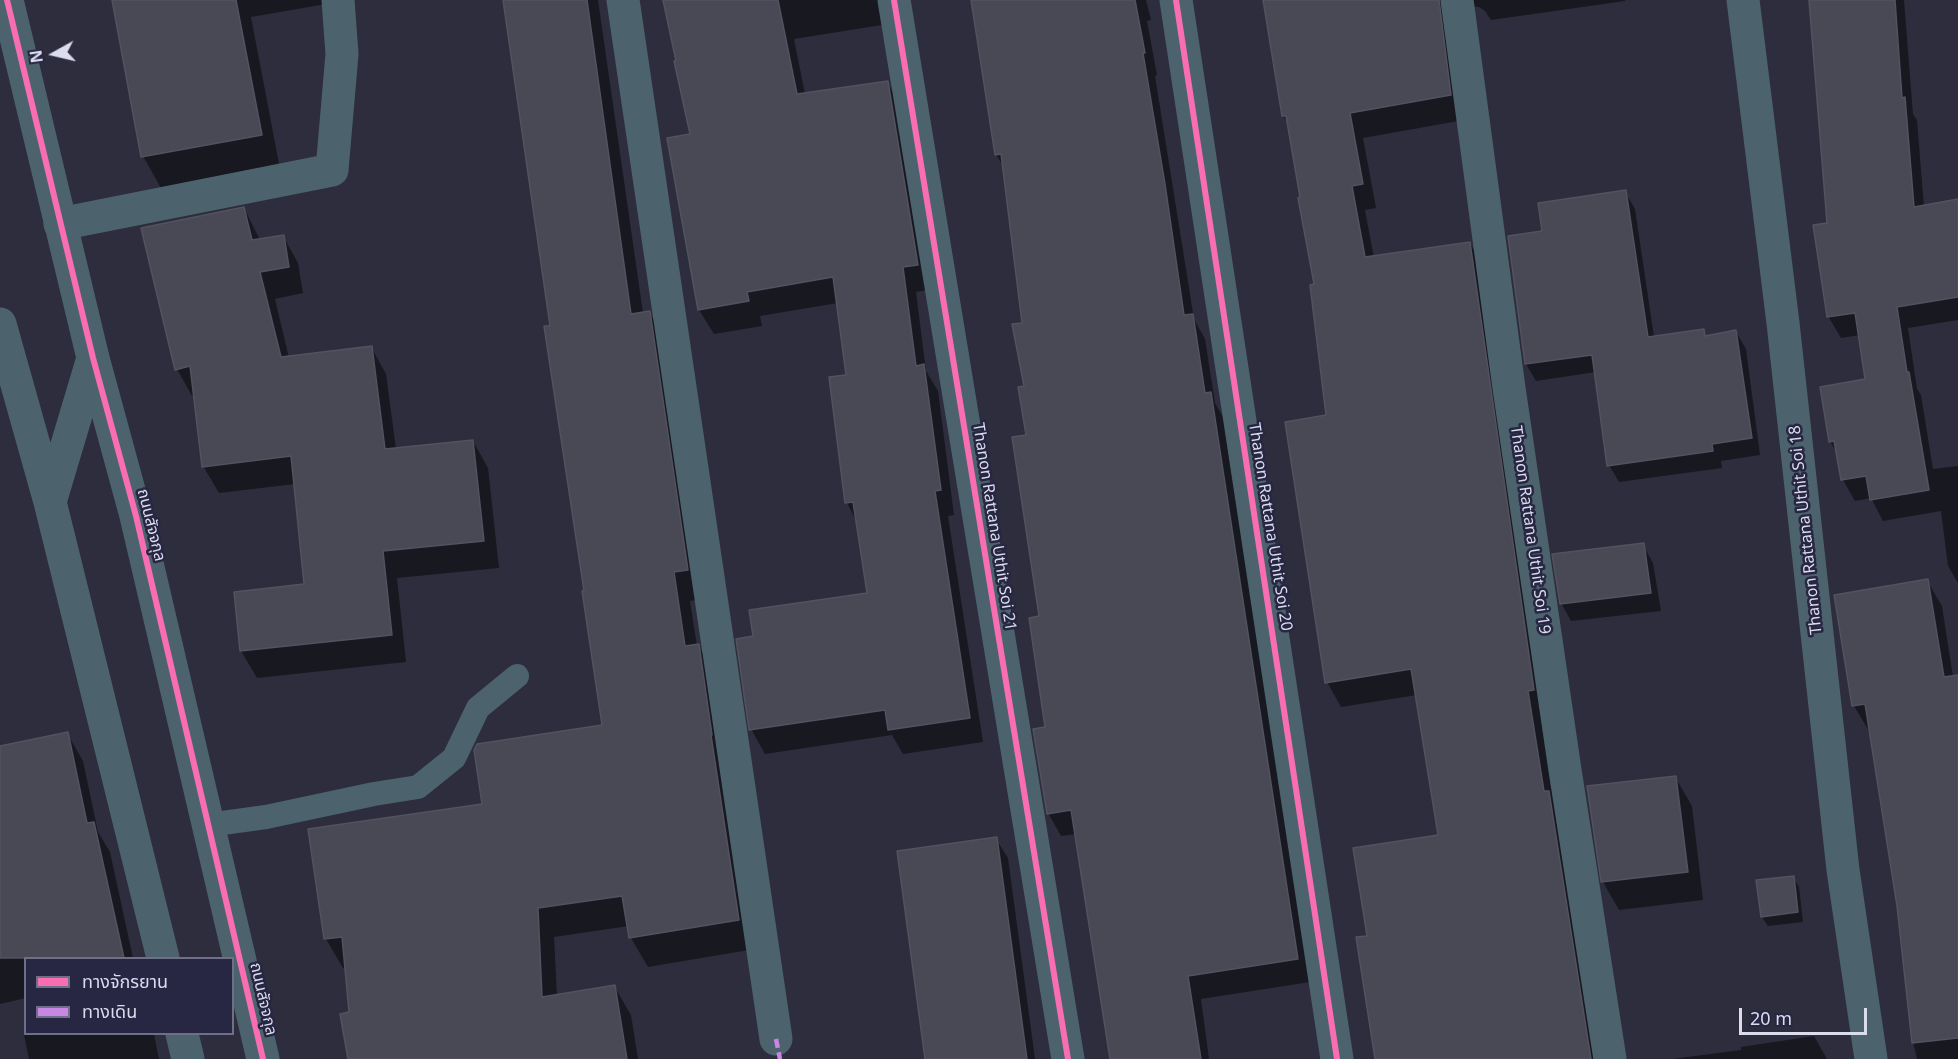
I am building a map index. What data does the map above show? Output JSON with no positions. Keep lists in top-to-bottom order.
{
  "streets": {
    "street": [
      "ถนนสัจจกุล",
      "Thanon Rattana Uthit Soi 21",
      "Thanon Rattana Uthit Soi 20",
      "Thanon Rattana Uthit Soi 19",
      "Thanon Rattana Uthit Soi 18"
    ]
  },
  "legend": ["ทางจักรยาน", "ทางเดิน"],
  "scale_bar": "20 m",
  "north": "left"
}
